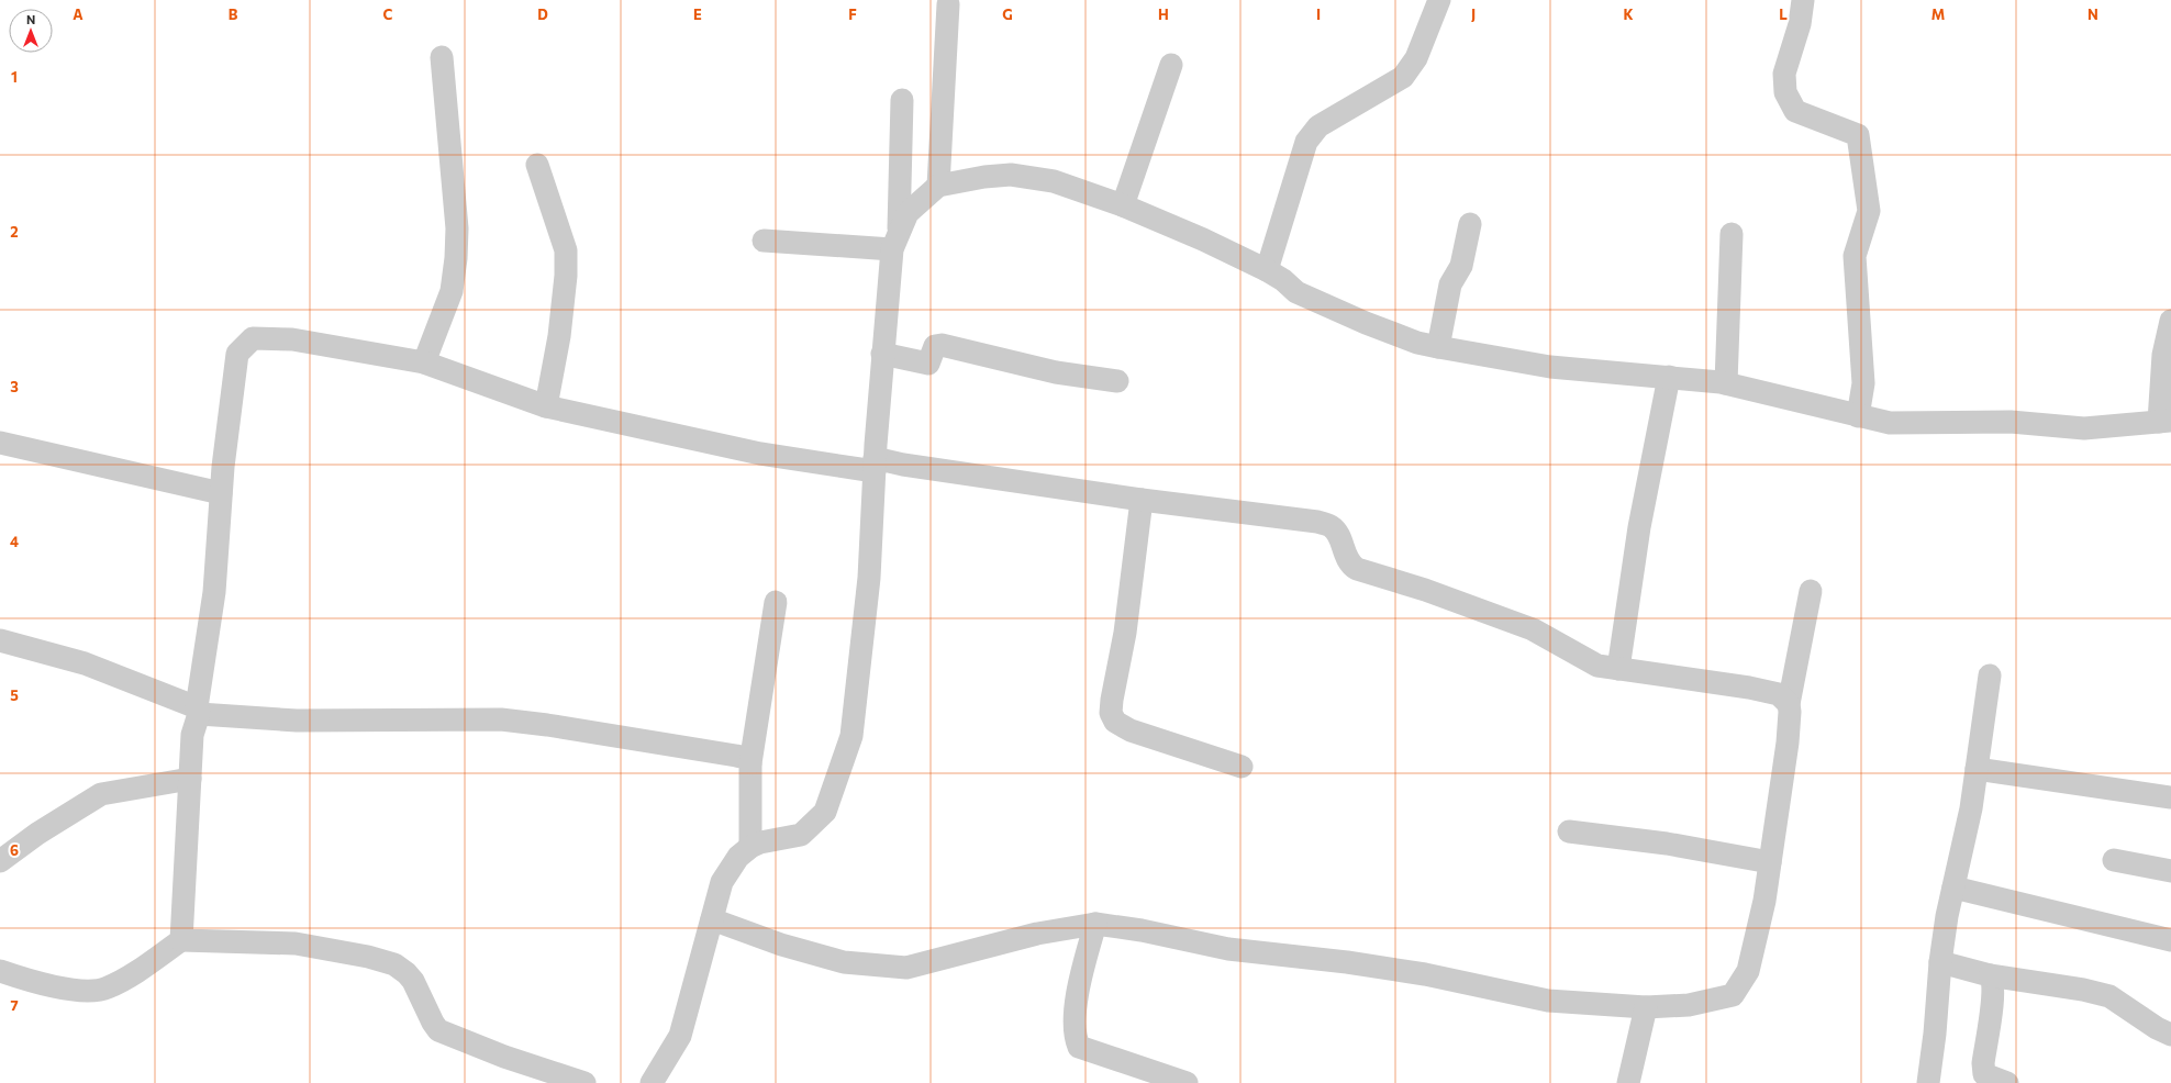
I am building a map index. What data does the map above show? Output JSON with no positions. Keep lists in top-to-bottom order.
{
  "north": "top",
  "grid": {
    "columns": [
      "A",
      "B",
      "C",
      "D",
      "E",
      "F",
      "G",
      "H",
      "I",
      "J",
      "K",
      "L",
      "M",
      "N"
    ],
    "rows": [
      "1",
      "2",
      "3",
      "4",
      "5",
      "6",
      "7"
    ]
  }
}
